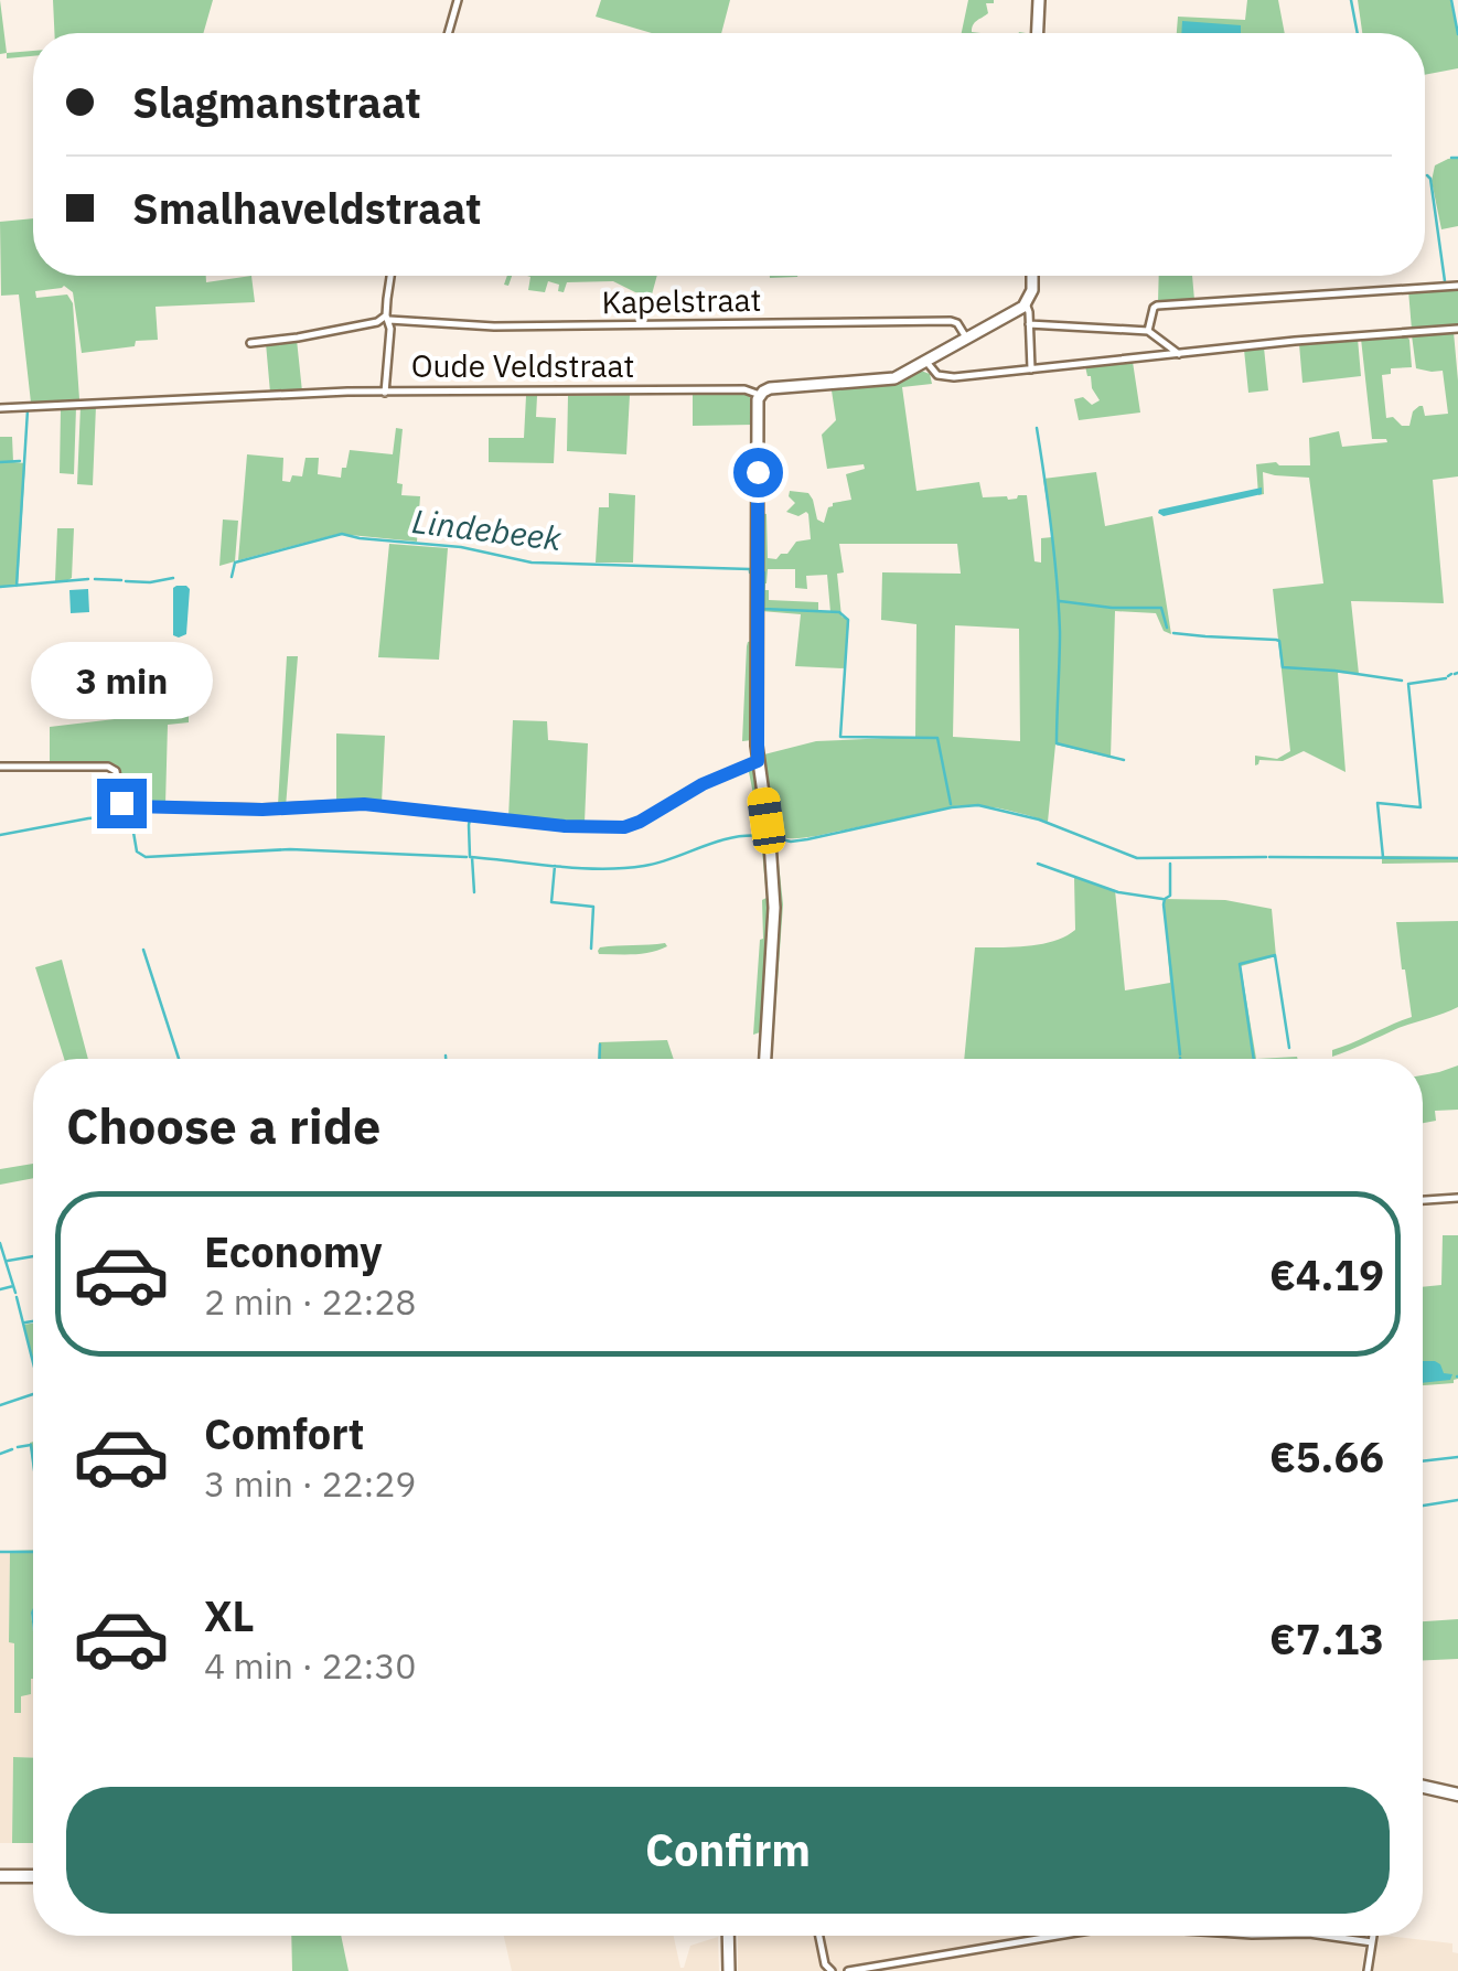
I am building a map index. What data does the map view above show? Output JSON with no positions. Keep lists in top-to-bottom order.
{
  "streets": {
    "main road": ["Oude Veldstraat"],
    "street": ["Kapelstraat"]
  },
  "crossings": [
    ["Kapelstraat", "Oude Veldstraat"]
  ],
  "water": ["Lindebeek"],
  "page": {
    "banner": ["Slagmanstraat", "Smalhaveldstraat"],
    "bubble": "3 min",
    "heading": "Choose a ride",
    "list": [
      {
        "name": "Economy",
        "note": "2 min · 22:28",
        "value": "€4.19"
      },
      {
        "name": "Comfort",
        "note": "3 min · 22:29",
        "value": "€5.66"
      },
      {
        "name": "XL",
        "note": "4 min · 22:30",
        "value": "€7.13"
      }
    ],
    "buttons": "Confirm"
  }
}
